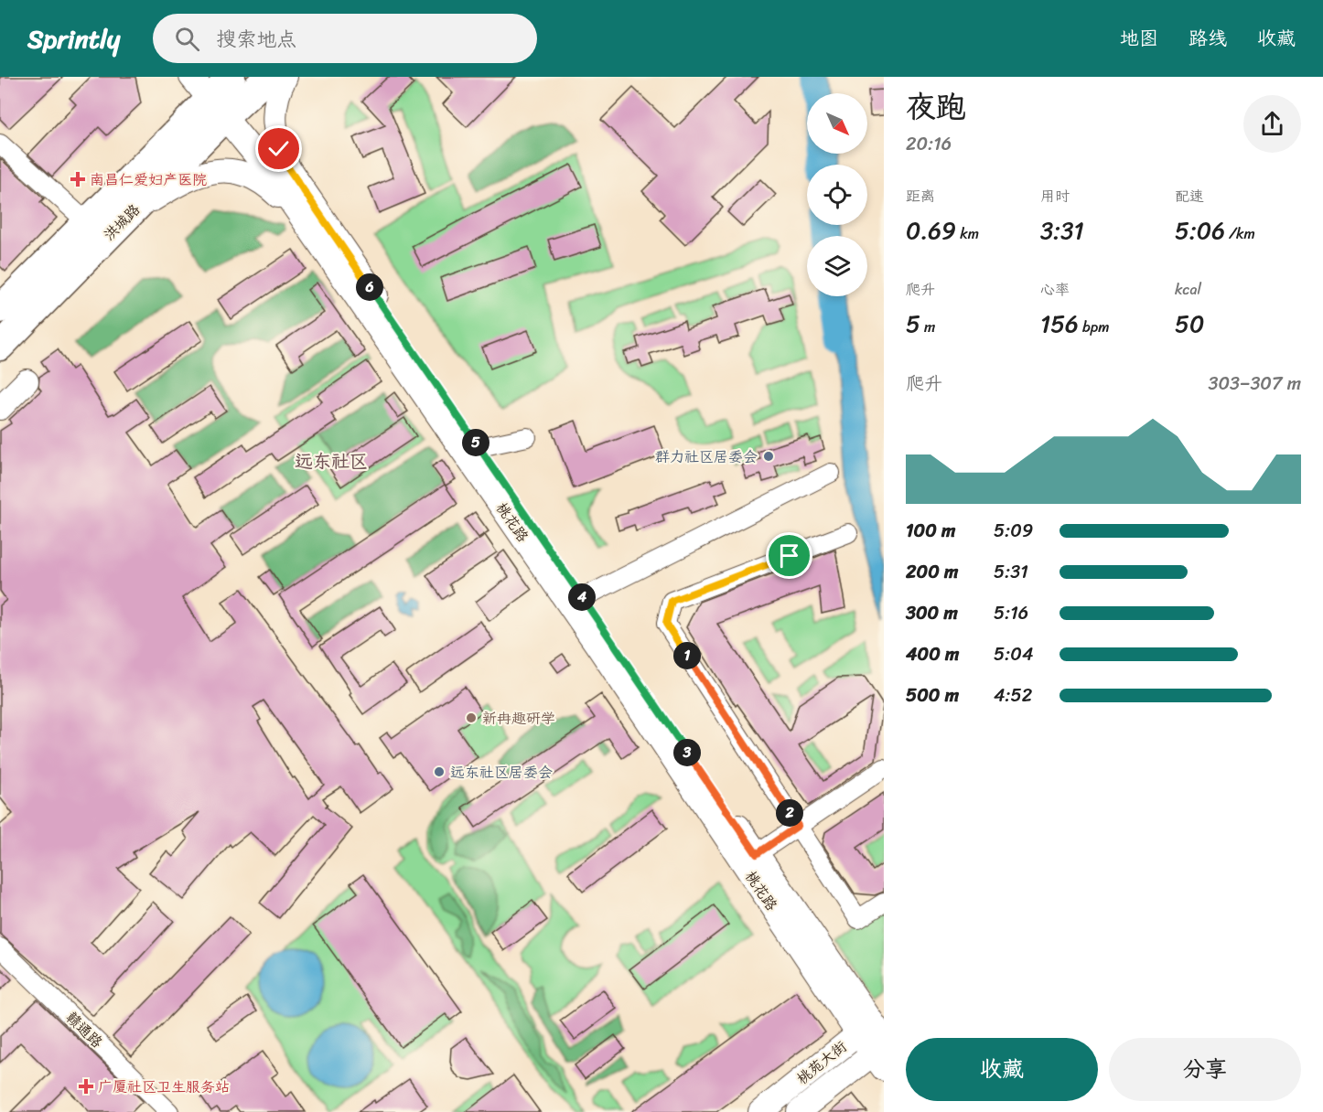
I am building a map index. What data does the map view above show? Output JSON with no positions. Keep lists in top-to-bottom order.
{
  "streets": {
    "highway": ["洪城路"],
    "main road": ["桃花路", "桃苑大街"],
    "street": ["赣通路"]
  },
  "crossings": [
    ["洪城路", "桃花路"],
    ["桃花路", "桃苑大街"]
  ],
  "districts": ["远东社区"],
  "places": {
    "health": ["南昌仁爱妇产医院", "广厦社区卫生服务站"],
    "other": ["群力社区居委会", "新冉趣研学", "远东社区居委会"]
  },
  "north": "bottom right",
  "page": {
    "header": "Sprintly",
    "search": "搜索地点",
    "nav": ["地图", "路线", "收藏"],
    "heading": ["夜跑", "20:16"],
    "stats": [
      ["距离", "0.69 km"],
      ["用时", "3:31"],
      ["配速", "5:06 /km"],
      ["爬升", "5 m"],
      ["心率", "156 bpm"],
      ["kcal", "50"]
    ],
    "pins": [
      "6",
      "5",
      "4",
      "1",
      "3",
      "2"
    ],
    "chart": ["爬升", "303–307 m"],
    "list": [
      {
        "name": "100 m",
        "note": "5:09"
      },
      {
        "name": "200 m",
        "note": "5:31"
      },
      {
        "name": "300 m",
        "note": "5:16"
      },
      {
        "name": "400 m",
        "note": "5:04"
      },
      {
        "name": "500 m",
        "note": "4:52"
      }
    ],
    "buttons": ["收藏", "分享"]
  }
}
